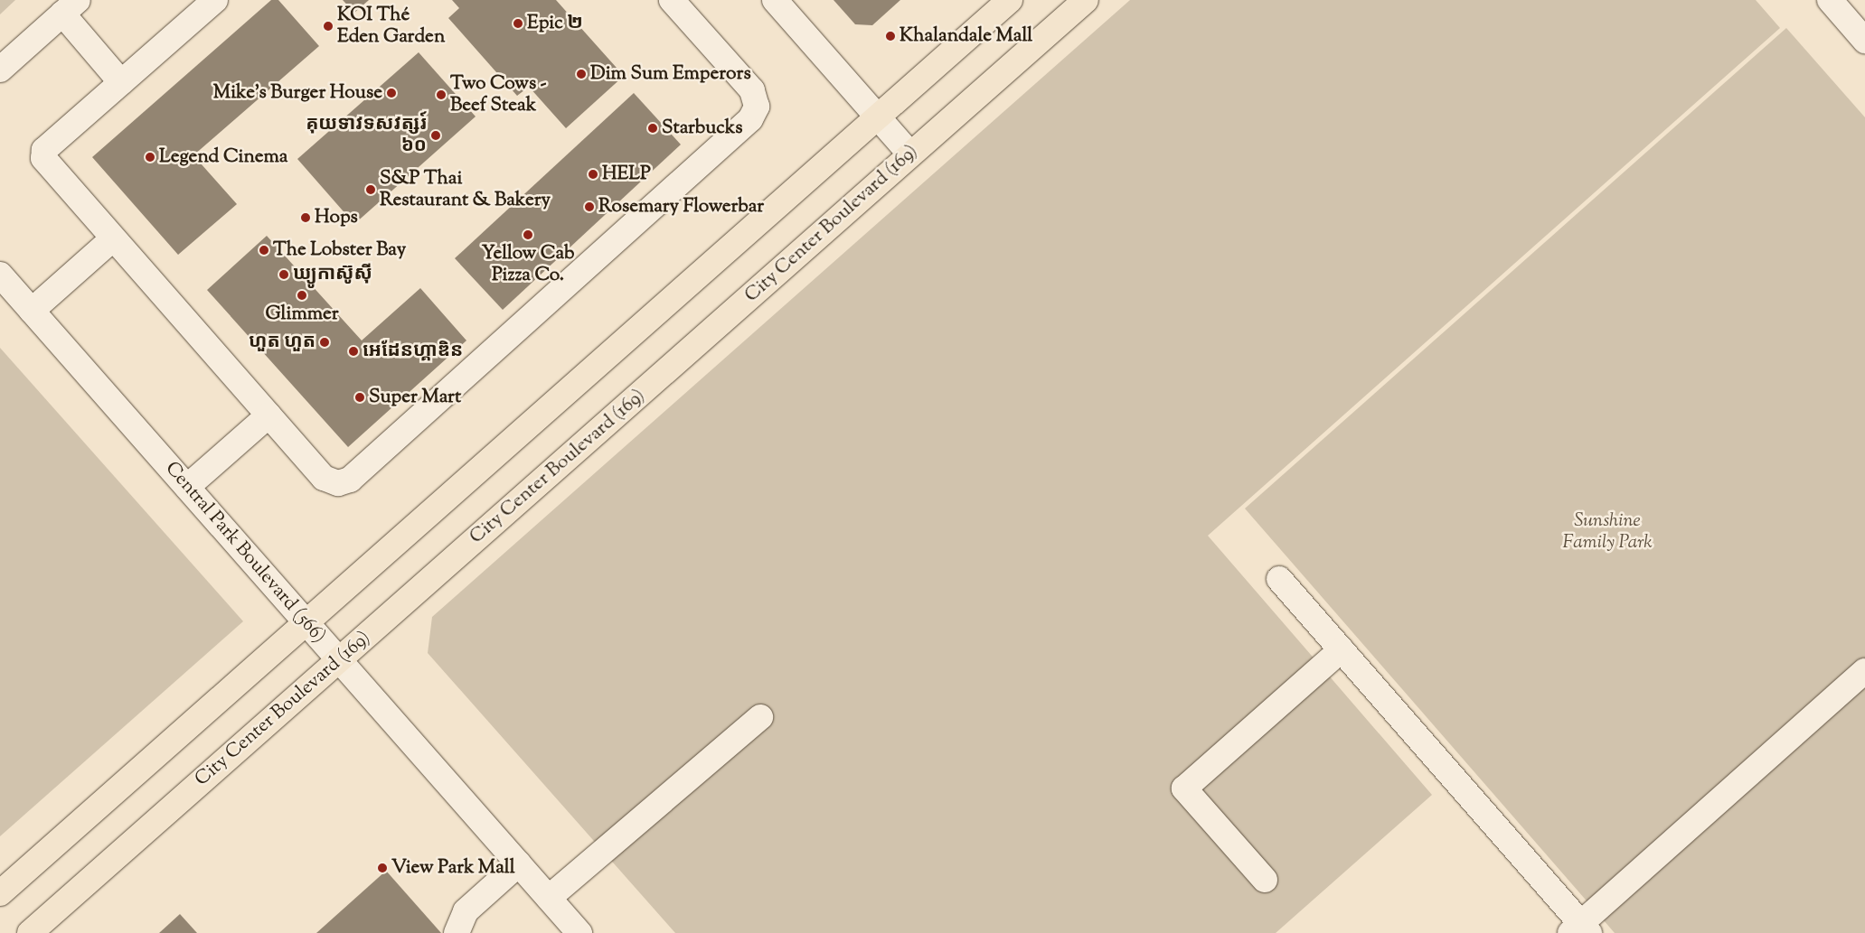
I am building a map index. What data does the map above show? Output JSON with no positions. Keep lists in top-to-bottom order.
{
  "streets": {
    "main road": ["City Center Boulevard (169)"],
    "street": ["Central Park Boulevard (566)"]
  },
  "crossings": [
    ["City Center Boulevard (169)", "Central Park Boulevard (566)"]
  ],
  "parks": ["Sunshine Family Park"],
  "places": [
    "Epic ២",
    "KOI Thé Eden Garden",
    "Khalandale Mall",
    "Dim Sum Emperors",
    "Mike's Burger House",
    "Two Cows - Beef Steak",
    "Starbucks",
    "គុយទាវទសវត្សរ៍ ៦០",
    "Legend Cinema",
    "HELP",
    "S&P Thai Restaurant & Bakery",
    "Rosemary Flowerbar",
    "Hops",
    "Yellow Cab Pizza Co.",
    "The Lobster Bay",
    "ឃ្យូកាស៊ូស៊ី",
    "Glimmer",
    "ហួត ហួត",
    "អេដែនហ្គាឌិន",
    "Super Mart",
    "View Park Mall"
  ]
}
